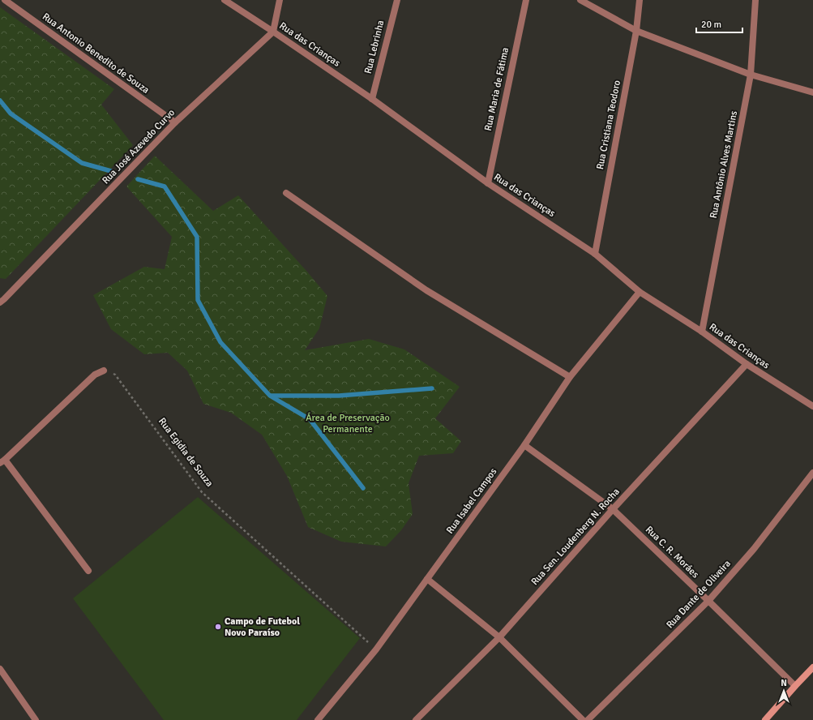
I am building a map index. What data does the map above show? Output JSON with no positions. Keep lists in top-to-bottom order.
{
  "streets": {
    "street": [
      "Rua das Crianças",
      "Rua Lebrinha",
      "Rua Antonio Benedito de Souza",
      "Rua Maria de Fátima",
      "Rua Cristiana Teodoro",
      "Rua José Azevedo Curvo",
      "Rua Antônio Alves Martins",
      "Rua Isabel Campos",
      "Rua Sen. Loudenberg N. Rocha",
      "Rua C. R. Moráes",
      "Rua Dante de Oliveira"
    ],
    "path": ["Rua Egidia de Souza"]
  },
  "crossings": [
    ["Rua das Crianças", "Rua Lebrinha"],
    ["Rua das Crianças", "Rua Maria de Fátima"],
    ["Rua das Crianças", "Rua Cristiana Teodoro"],
    ["Rua das Crianças", "Rua José Azevedo Curvo"],
    ["Rua das Crianças", "Rua Antônio Alves Martins"],
    ["Rua das Crianças", "Rua Isabel Campos"],
    ["Rua das Crianças", "Rua Sen. Loudenberg N. Rocha"],
    ["Rua Antonio Benedito de Souza", "Rua José Azevedo Curvo"],
    ["Rua Egidia de Souza", "Rua Isabel Campos"],
    ["Rua Isabel Campos", "Rua C. R. Moráes"],
    ["Rua Sen. Loudenberg N. Rocha", "Rua C. R. Moráes"],
    ["Rua C. R. Moráes", "Rua Dante de Oliveira"]
  ],
  "parks": ["Área de Preservação Permanente"],
  "places": ["Campo de Futebol Novo Paraíso"],
  "scale_bar": "20 m",
  "north": "top"
}
